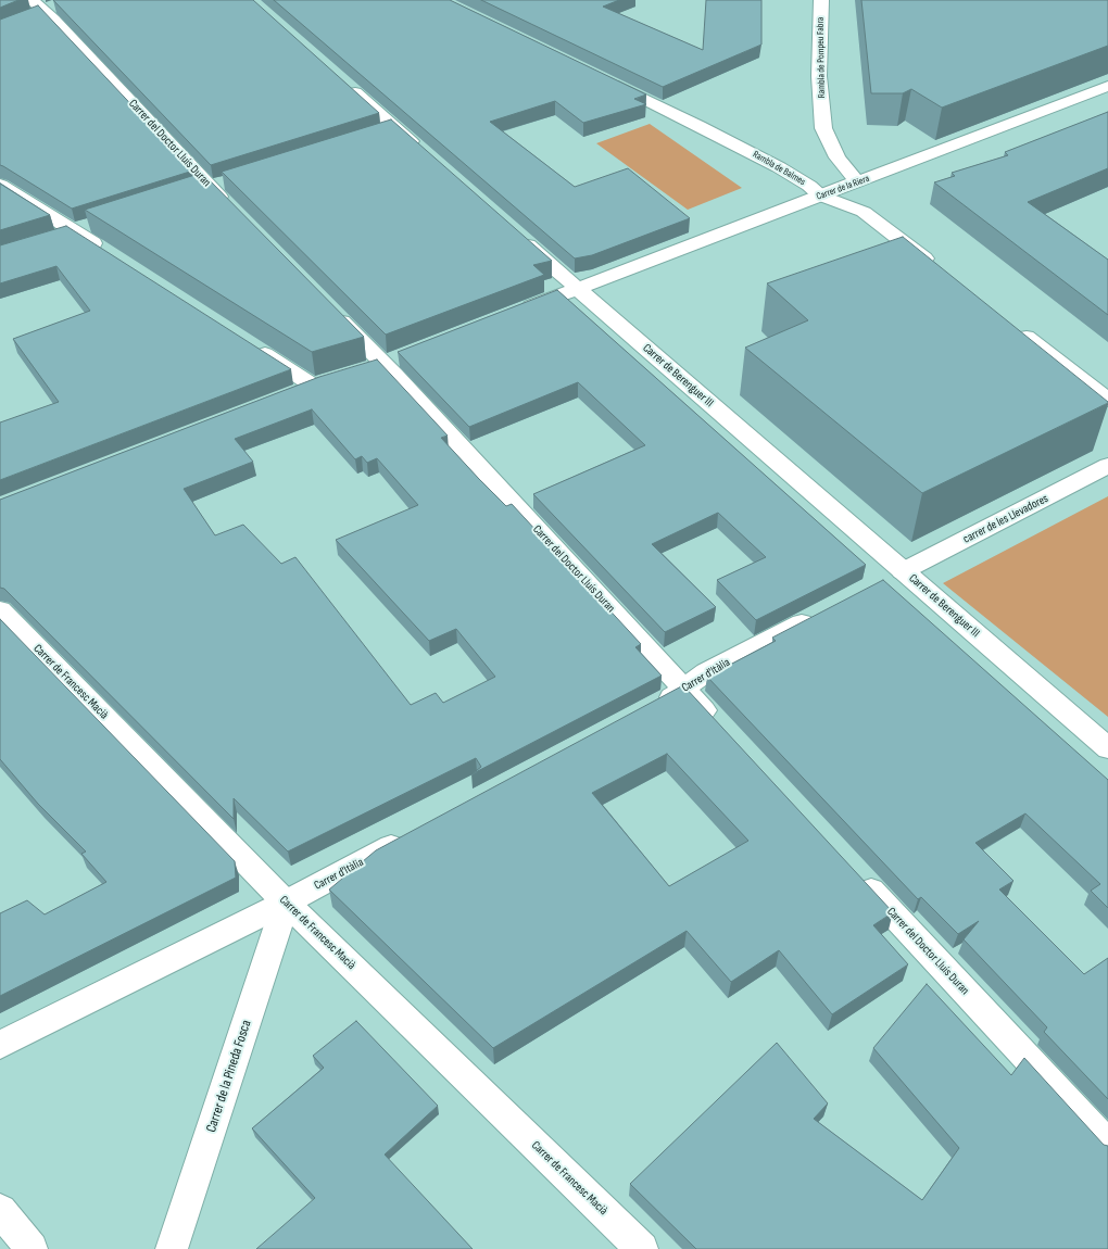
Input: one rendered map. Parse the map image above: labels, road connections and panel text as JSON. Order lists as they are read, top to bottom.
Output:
{
  "streets": {
    "street": [
      "Rambla de Pompeu Fabra",
      "Carrer del Doctor Lluís Duran",
      "Rambla de Balmes",
      "Carrer de la Riera",
      "Carrer de Berenguer III",
      "carrer de les Llevadores",
      "Carrer d'Itàlia",
      "Carrer de Francesc Macià",
      "Carrer de la Pineda Fosca"
    ]
  },
  "crossings": [
    ["Rambla de Pompeu Fabra", "Carrer de la Riera"],
    ["Carrer del Doctor Lluís Duran", "Carrer d'Itàlia"],
    ["Rambla de Balmes", "Carrer de la Riera"],
    ["Carrer de la Riera", "Carrer de Berenguer III"],
    ["Carrer de Berenguer III", "carrer de les Llevadores"],
    ["Carrer d'Itàlia", "Carrer de Francesc Macià"],
    ["Carrer d'Itàlia", "Carrer de la Pineda Fosca"],
    ["Carrer de Francesc Macià", "Carrer de la Pineda Fosca"]
  ]
}
